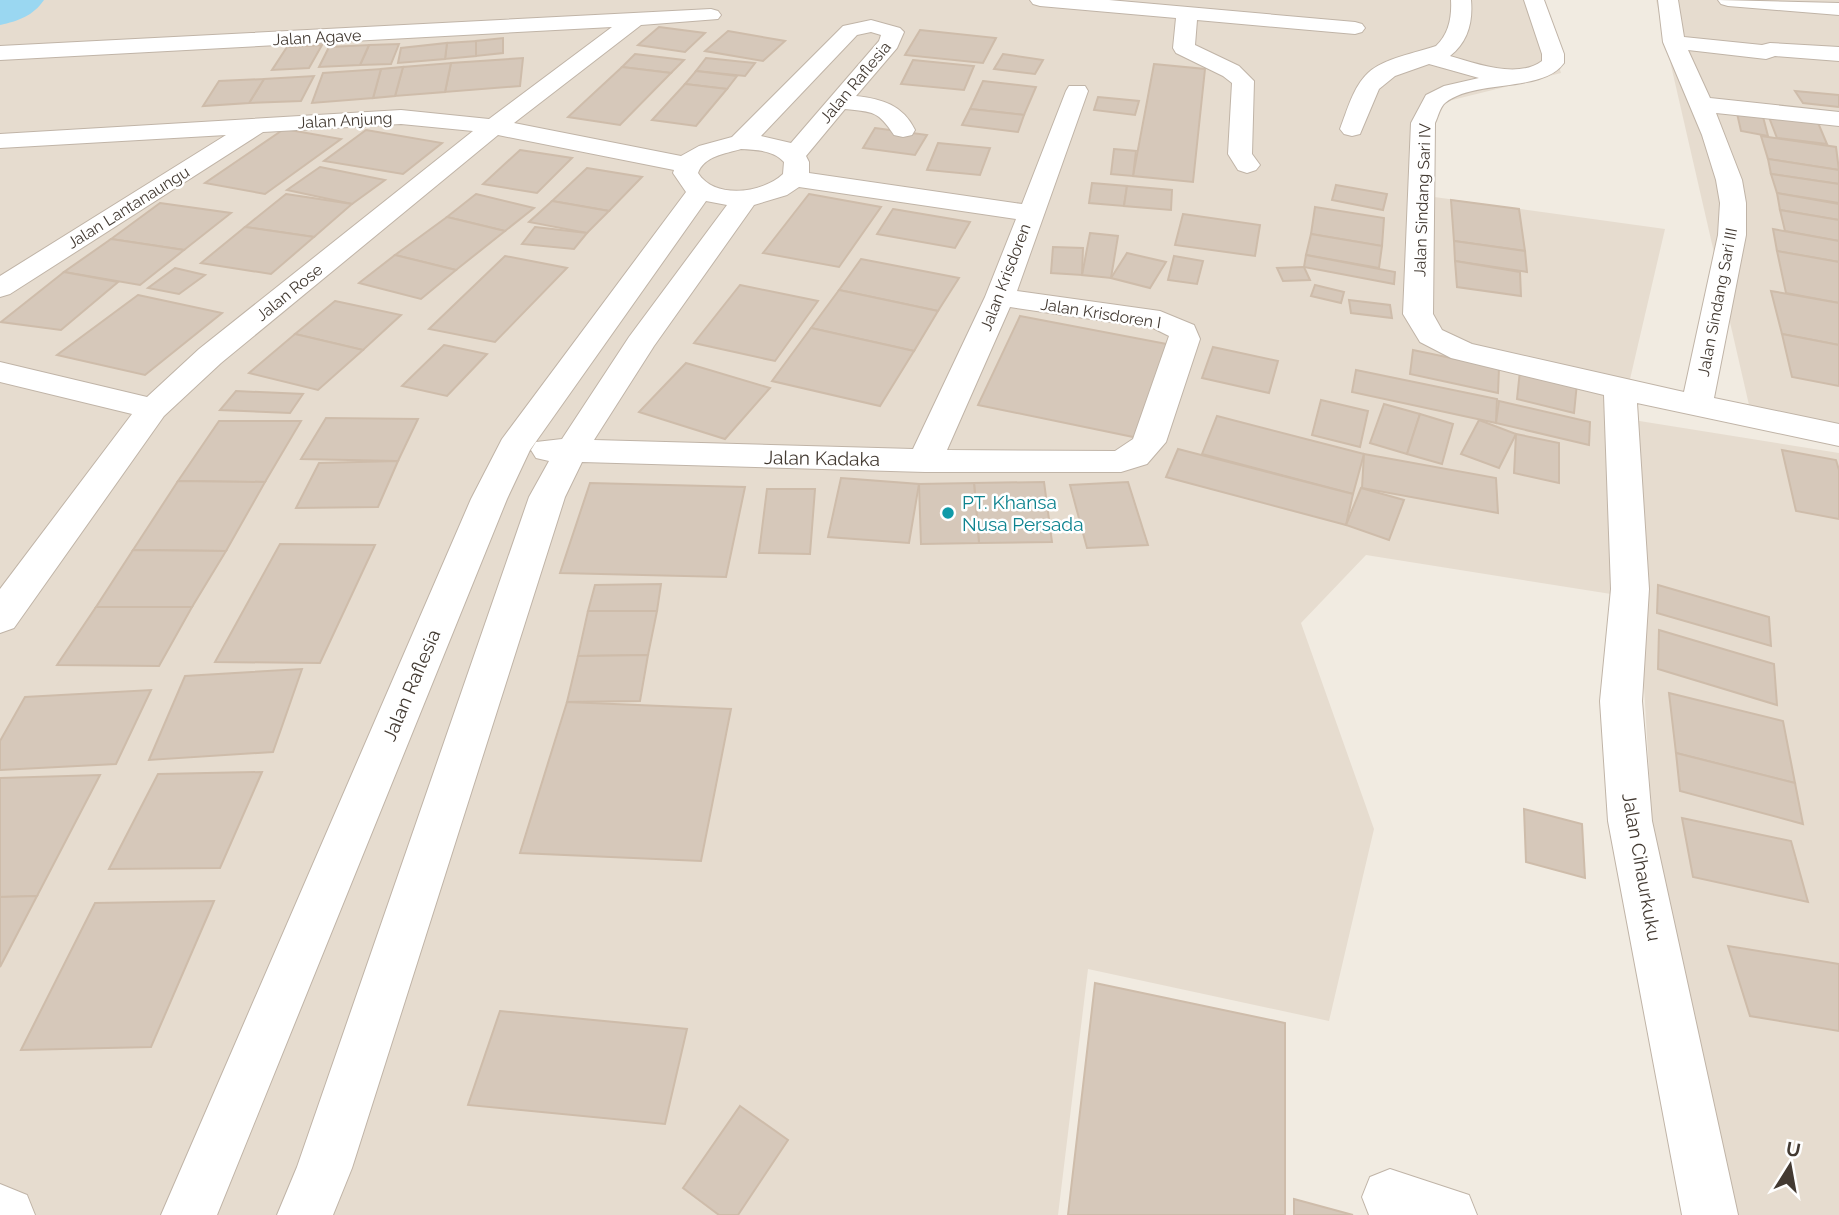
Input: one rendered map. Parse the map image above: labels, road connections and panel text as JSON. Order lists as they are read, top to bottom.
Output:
{
  "streets": {
    "street": [
      "Jalan Agave",
      "Jalan Raflesia",
      "Jalan Anjung",
      "Jalan Sindang Sari IV",
      "Jalan Lantanaungu",
      "Jalan Krisdoren",
      "Jalan Rose",
      "Jalan Sindang Sari III",
      "Jalan Krisdoren I",
      "Jalan Kadaka",
      "Jalan Cihaurkuku"
    ]
  },
  "crossings": [
    ["Jalan Agave", "Jalan Rose"],
    ["Jalan Raflesia", "Jalan Anjung"],
    ["Jalan Raflesia", "Jalan Kadaka"],
    ["Jalan Anjung", "Jalan Lantanaungu"],
    ["Jalan Anjung", "Jalan Rose"],
    ["Jalan Sindang Sari IV", "Jalan Cihaurkuku"],
    ["Jalan Krisdoren", "Jalan Krisdoren I"],
    ["Jalan Krisdoren", "Jalan Kadaka"],
    ["Jalan Krisdoren I", "Jalan Kadaka"]
  ],
  "places": ["PT. Khansa Nusa Persada"],
  "north": "top"
}
